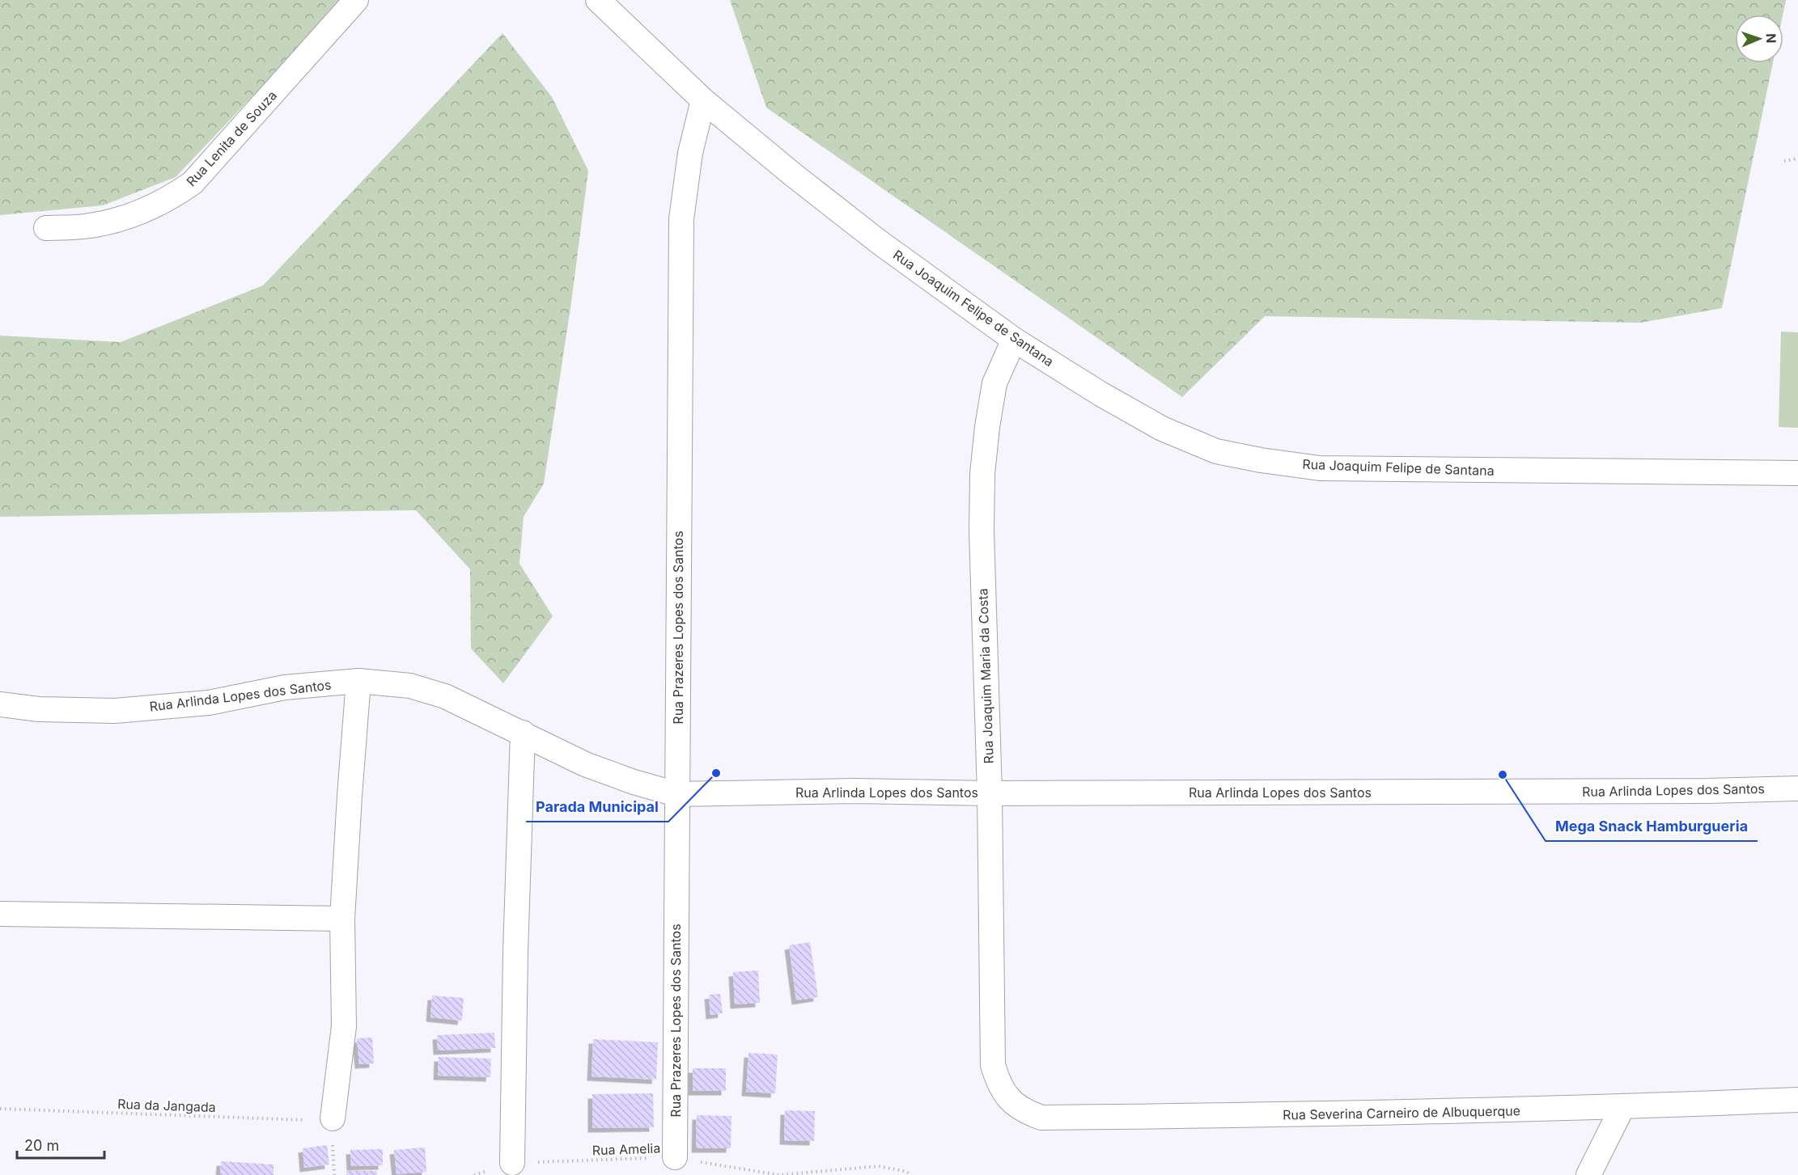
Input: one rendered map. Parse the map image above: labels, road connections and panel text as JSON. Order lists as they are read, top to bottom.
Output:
{
  "streets": {
    "street": [
      "Rua Lenita de Souza",
      "Rua Joaquim Felipe de Santana",
      "Rua Prazeres Lopes dos Santos",
      "Rua Joaquim Maria da Costa",
      "Rua Arlinda Lopes dos Santos",
      "Rua Severina Carneiro de Albuquerque"
    ],
    "path": ["Rua da Jangada", "Rua Amelia"]
  },
  "crossings": [
    ["Rua Joaquim Felipe de Santana", "Rua Prazeres Lopes dos Santos"],
    ["Rua Joaquim Felipe de Santana", "Rua Joaquim Maria da Costa"],
    ["Rua Prazeres Lopes dos Santos", "Rua Arlinda Lopes dos Santos"],
    ["Rua Prazeres Lopes dos Santos", "Rua Amelia"],
    ["Rua Joaquim Maria da Costa", "Rua Arlinda Lopes dos Santos"],
    ["Rua Joaquim Maria da Costa", "Rua Severina Carneiro de Albuquerque"]
  ],
  "places": ["Parada Municipal", "Mega Snack Hamburgueria"],
  "scale_bar": "20 m",
  "north": "right"
}
